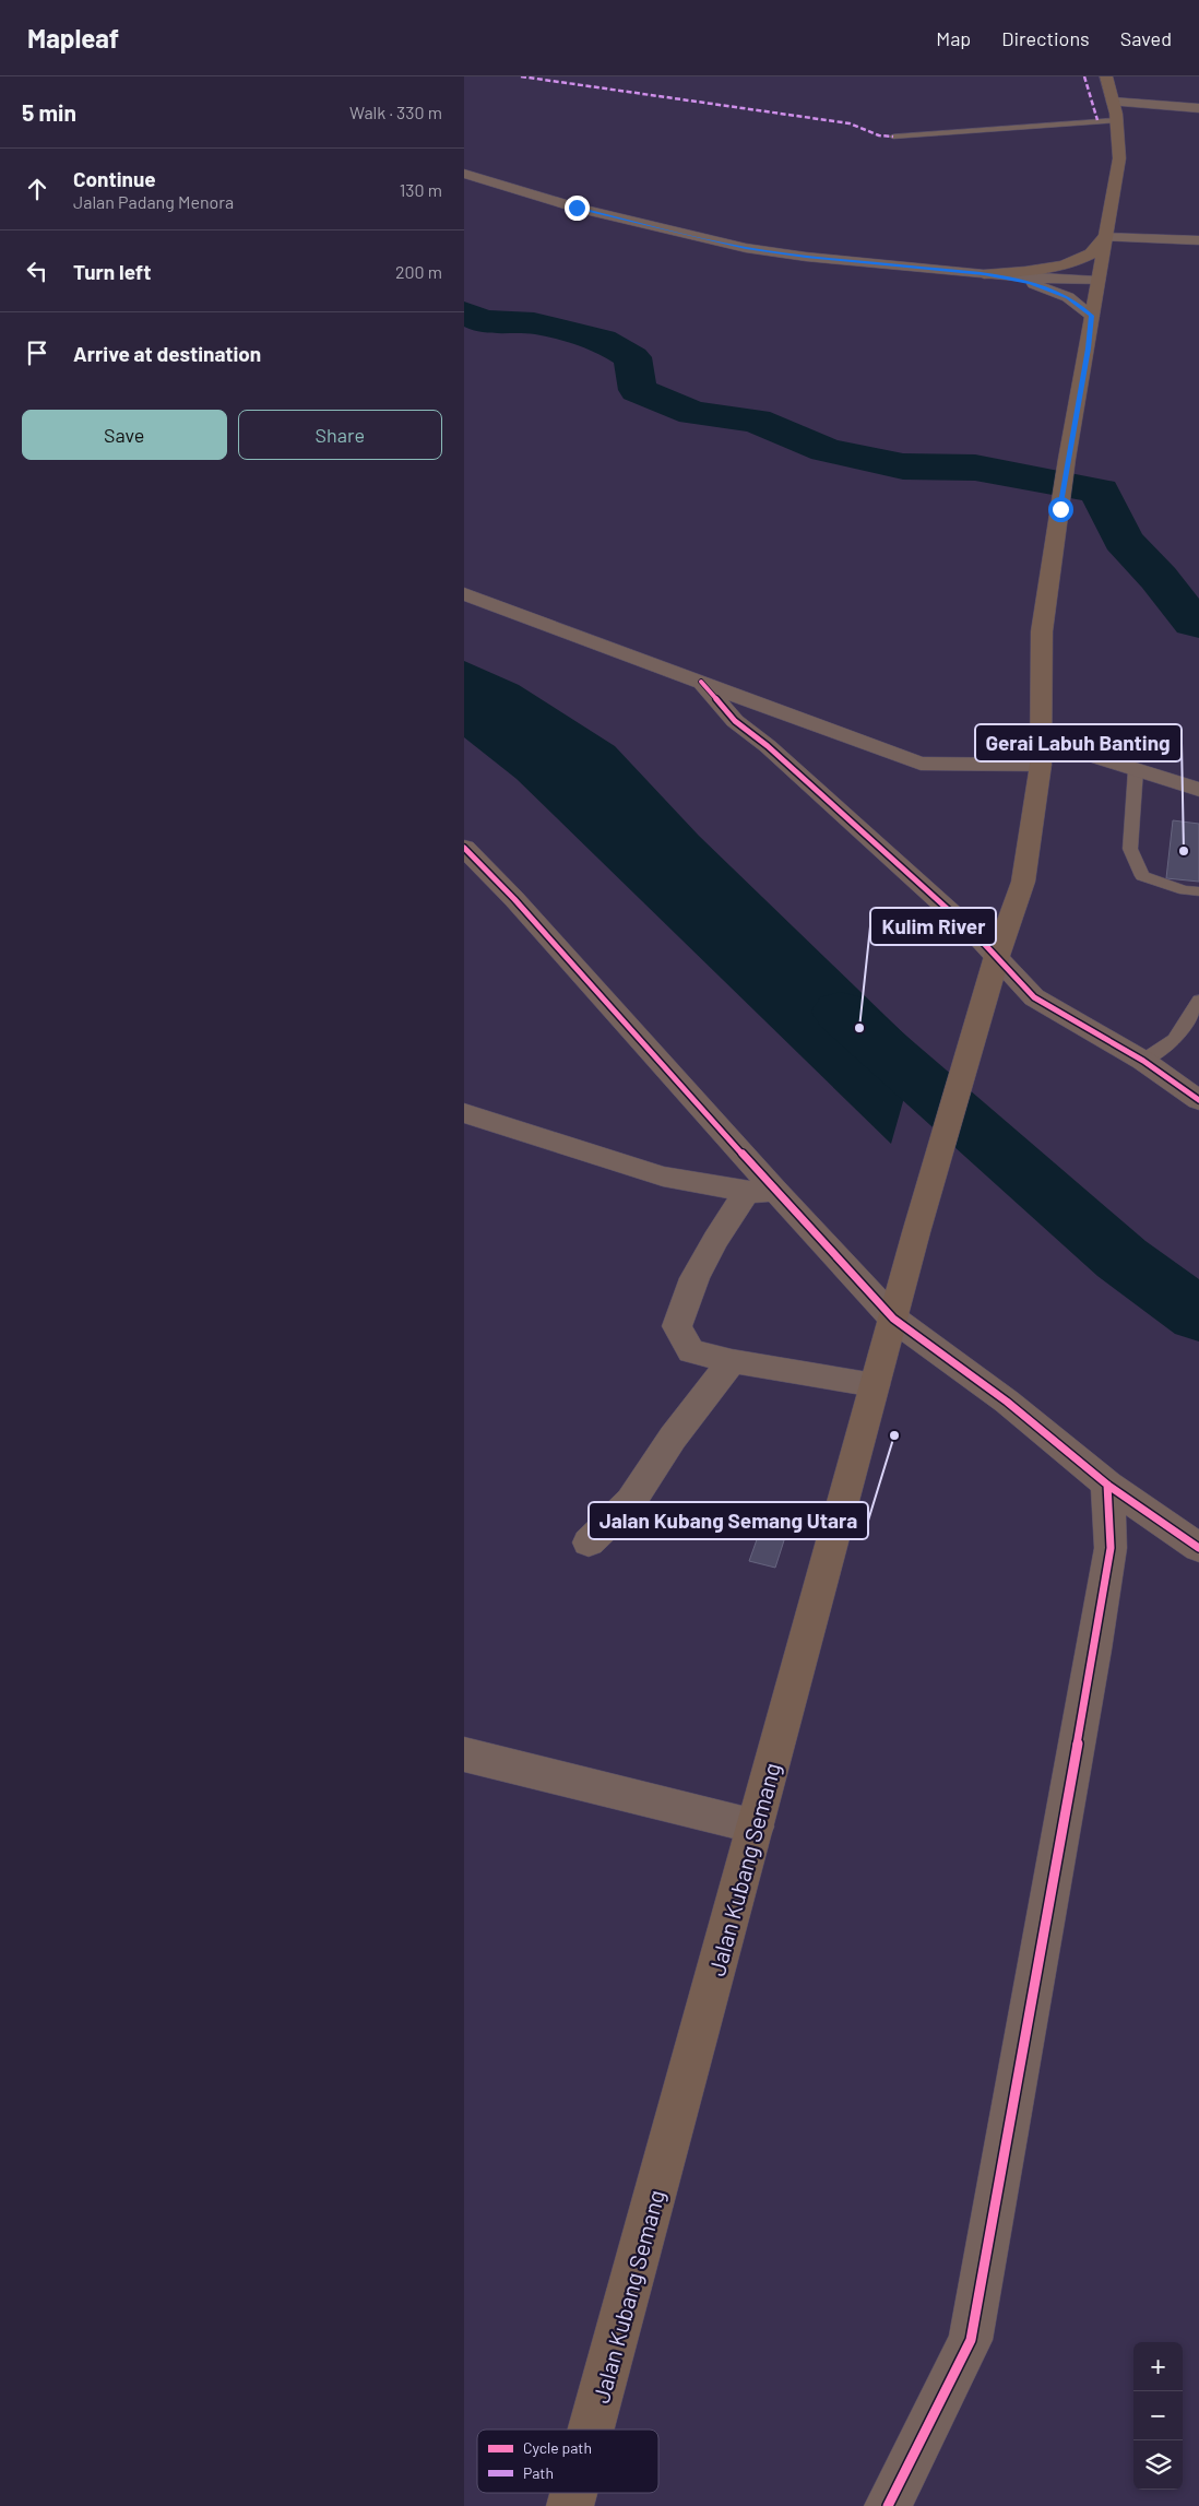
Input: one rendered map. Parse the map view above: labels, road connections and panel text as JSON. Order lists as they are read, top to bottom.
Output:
{
  "streets": {
    "main road": ["Jalan Kubang Semang"]
  },
  "places": ["Gerai Labuh Banting", "Kulim River", "Jalan Kubang Semang Utara"],
  "legend": ["Cycle path", "Path"],
  "page": {
    "header": "Mapleaf",
    "nav": ["Map", "Directions", "Saved"],
    "heading": ["5 min", "Walk · 330 m"],
    "list": [
      ["Continue", "Jalan Padang Menora", "130 m"],
      ["Turn left", "200 m"],
      "Arrive at destination"
    ],
    "buttons": ["Save", "Share"],
    "map_buttons": ["+", "−"]
  }
}
